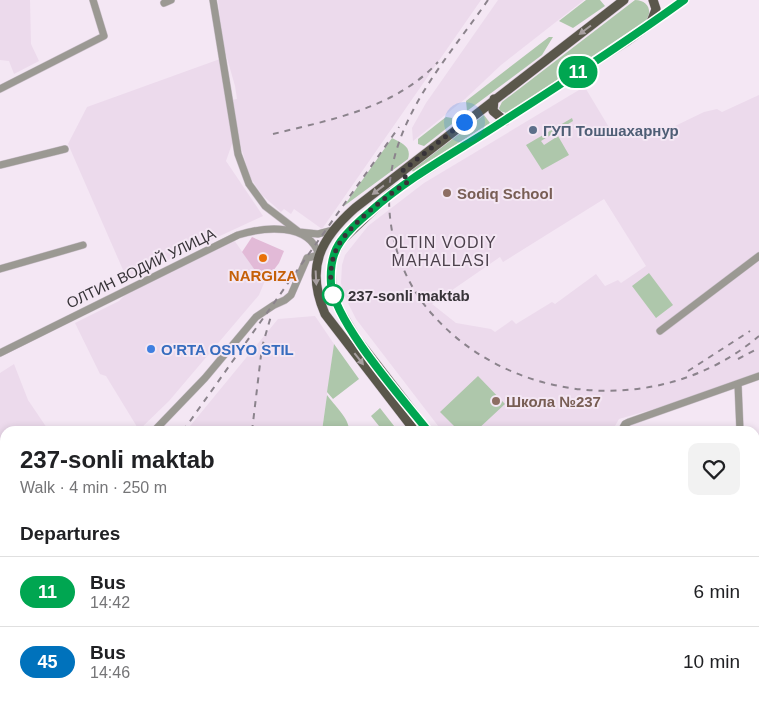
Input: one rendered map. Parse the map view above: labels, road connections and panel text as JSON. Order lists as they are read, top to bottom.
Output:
{
  "streets": {
    "street": ["ОЛТИН ВОДИЙ УЛИЦА"]
  },
  "districts": ["OLTIN VODIY MAHALLASI"],
  "places": [
    "ГУП Тошшахарнур",
    "Sodiq School",
    "NARGIZA",
    "237-sonli maktab",
    "O'RTA OSIYO STIL",
    "Школа №237"
  ],
  "lines": ["bus line 11"],
  "page": {
    "on_map": "11",
    "heading": [
      ["237-sonli maktab", "Walk · 4 min · 250 m"],
      "Departures"
    ],
    "list": [
      {
        "mark": "11",
        "name": "Bus",
        "note": "14:42",
        "value": "6 min"
      },
      {
        "mark": "45",
        "name": "Bus",
        "note": "14:46",
        "value": "10 min"
      }
    ]
  }
}
